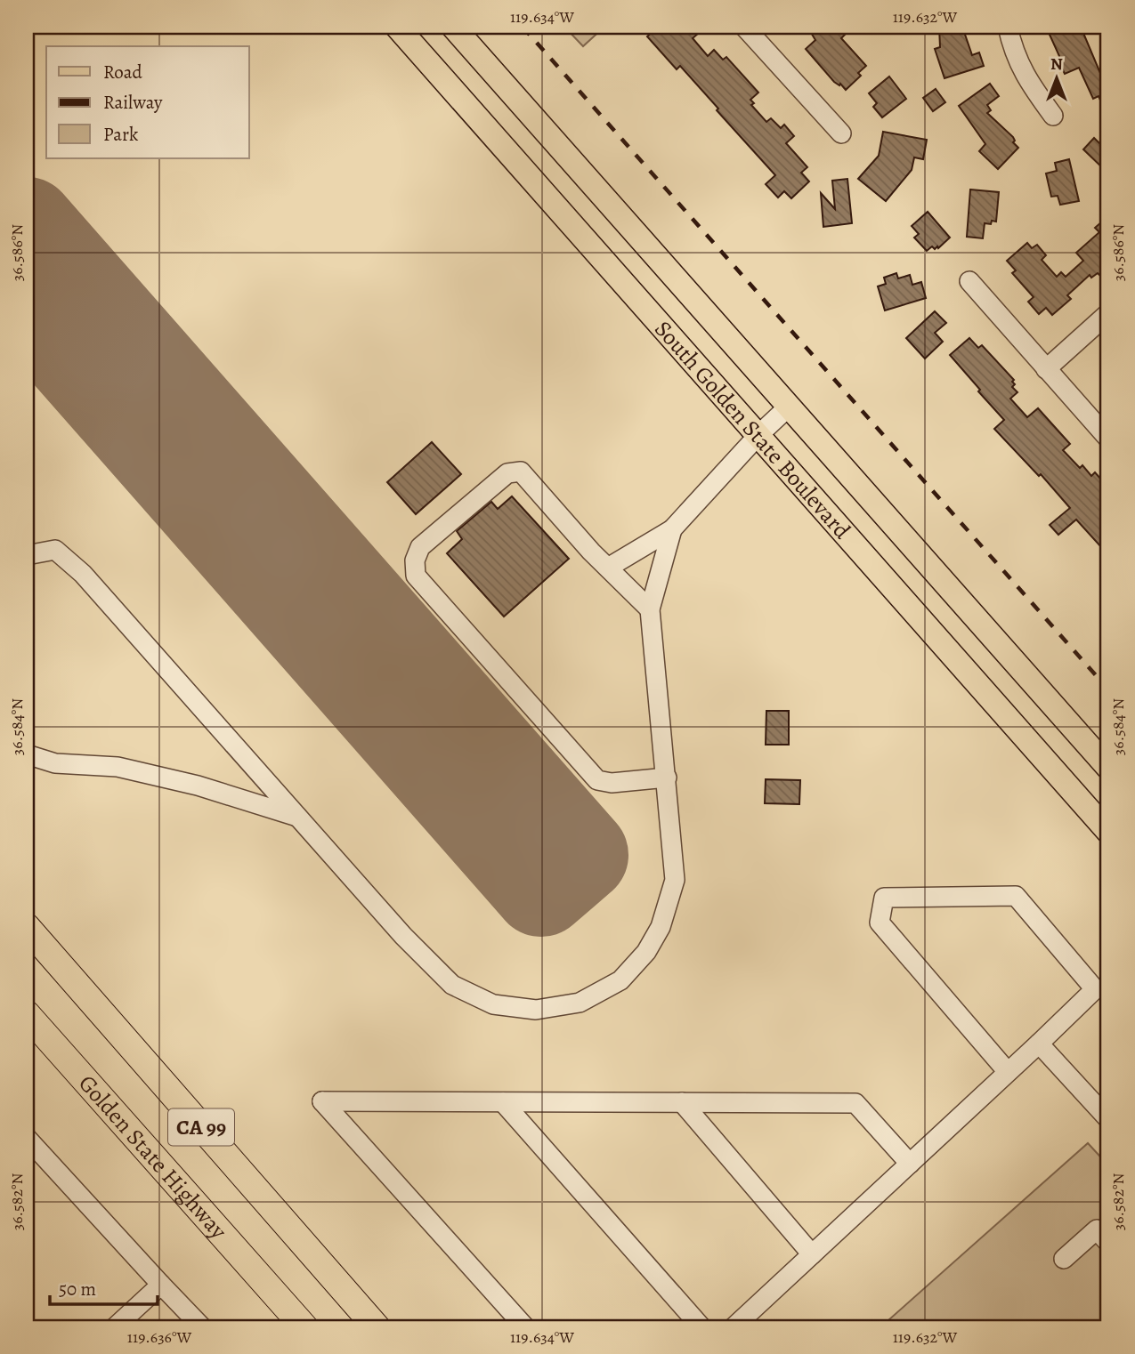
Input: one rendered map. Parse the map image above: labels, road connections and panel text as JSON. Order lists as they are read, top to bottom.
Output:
{
  "streets": {
    "highway": ["CA 99", "Golden State Highway"],
    "main road": ["South Golden State Boulevard"]
  },
  "legend": ["Road", "Railway", "Park"],
  "scale_bar": "50 m",
  "north": "top",
  "coordinates": [
    "119.634°W",
    "119.632°W",
    "36.586°N",
    "36.584°N",
    "36.582°N",
    "119.636°W"
  ]
}
